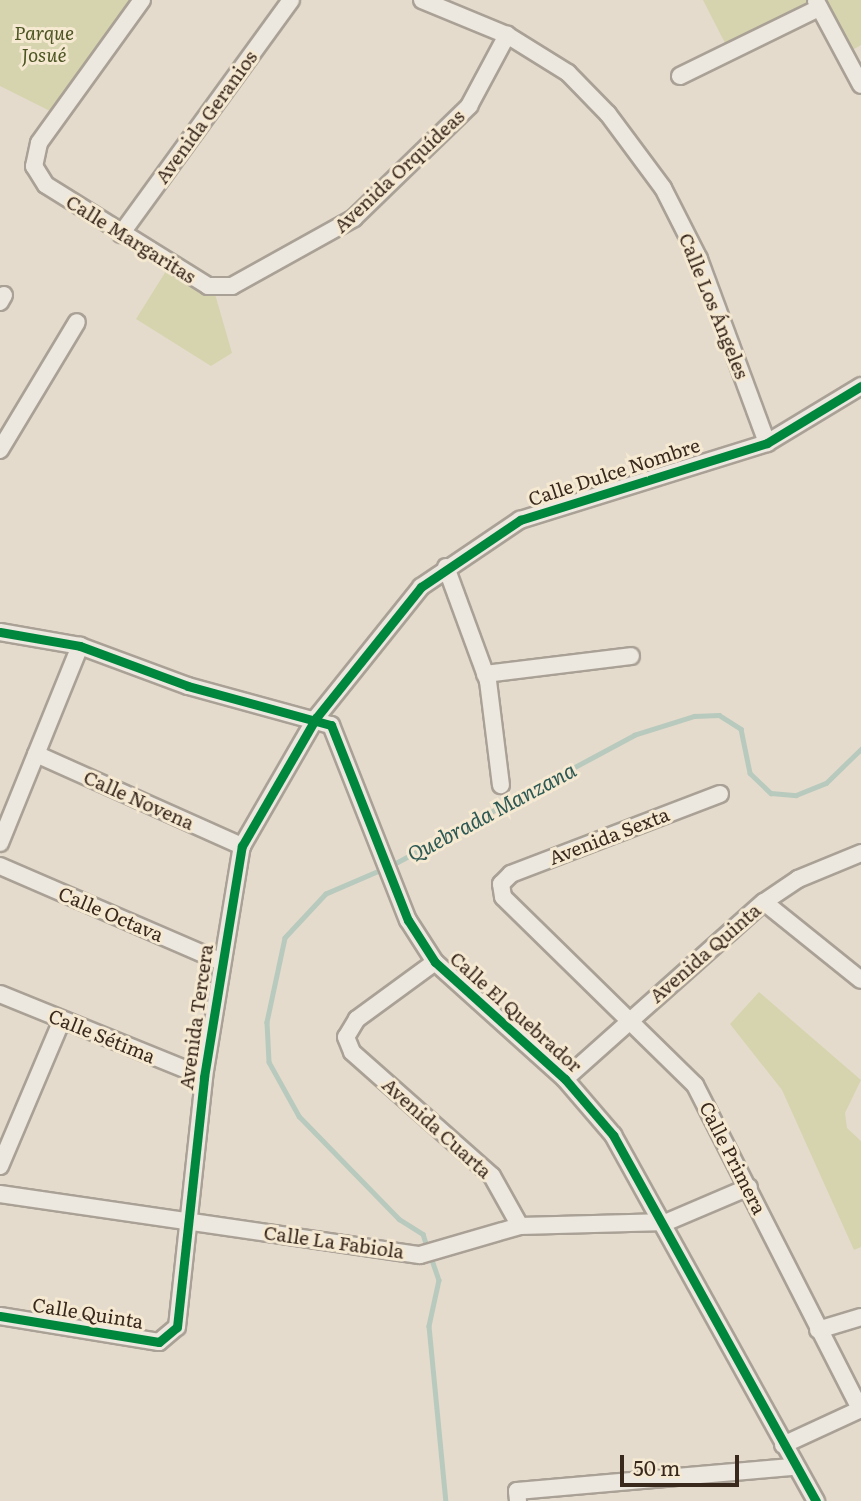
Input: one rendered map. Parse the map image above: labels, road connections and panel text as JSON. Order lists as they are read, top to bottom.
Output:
{
  "streets": {
    "street": [
      "Avenida Geranios",
      "Avenida Orquídeas",
      "Calle Margaritas",
      "Calle Los Ángeles",
      "Calle Dulce Nombre",
      "Calle Novena",
      "Avenida Sexta",
      "Calle Octava",
      "Avenida Quinta",
      "Calle El Quebrador",
      "Avenida Tercera",
      "Calle Sétima",
      "Avenida Cuarta",
      "Calle Primera",
      "Calle La Fabiola",
      "Calle Quinta"
    ]
  },
  "crossings": [
    ["Avenida Geranios", "Calle Margaritas"],
    ["Avenida Orquídeas", "Calle Margaritas"],
    ["Avenida Orquídeas", "Calle Los Ángeles"],
    ["Calle Los Ángeles", "Calle Dulce Nombre"],
    ["Calle Dulce Nombre", "Calle El Quebrador"],
    ["Calle Dulce Nombre", "Avenida Tercera"],
    ["Calle Novena", "Avenida Tercera"],
    ["Avenida Sexta", "Calle Primera"],
    ["Calle Octava", "Avenida Tercera"],
    ["Avenida Quinta", "Calle El Quebrador"],
    ["Avenida Quinta", "Calle Primera"],
    ["Calle El Quebrador", "Avenida Tercera"],
    ["Calle El Quebrador", "Avenida Cuarta"],
    ["Calle El Quebrador", "Calle La Fabiola"],
    ["Avenida Tercera", "Calle Sétima"],
    ["Avenida Tercera", "Calle La Fabiola"],
    ["Avenida Tercera", "Calle Quinta"],
    ["Avenida Cuarta", "Calle La Fabiola"]
  ],
  "water": ["Quebrada Manzana"],
  "parks": ["Parque Josué"],
  "scale_bar": "50 m"
}
